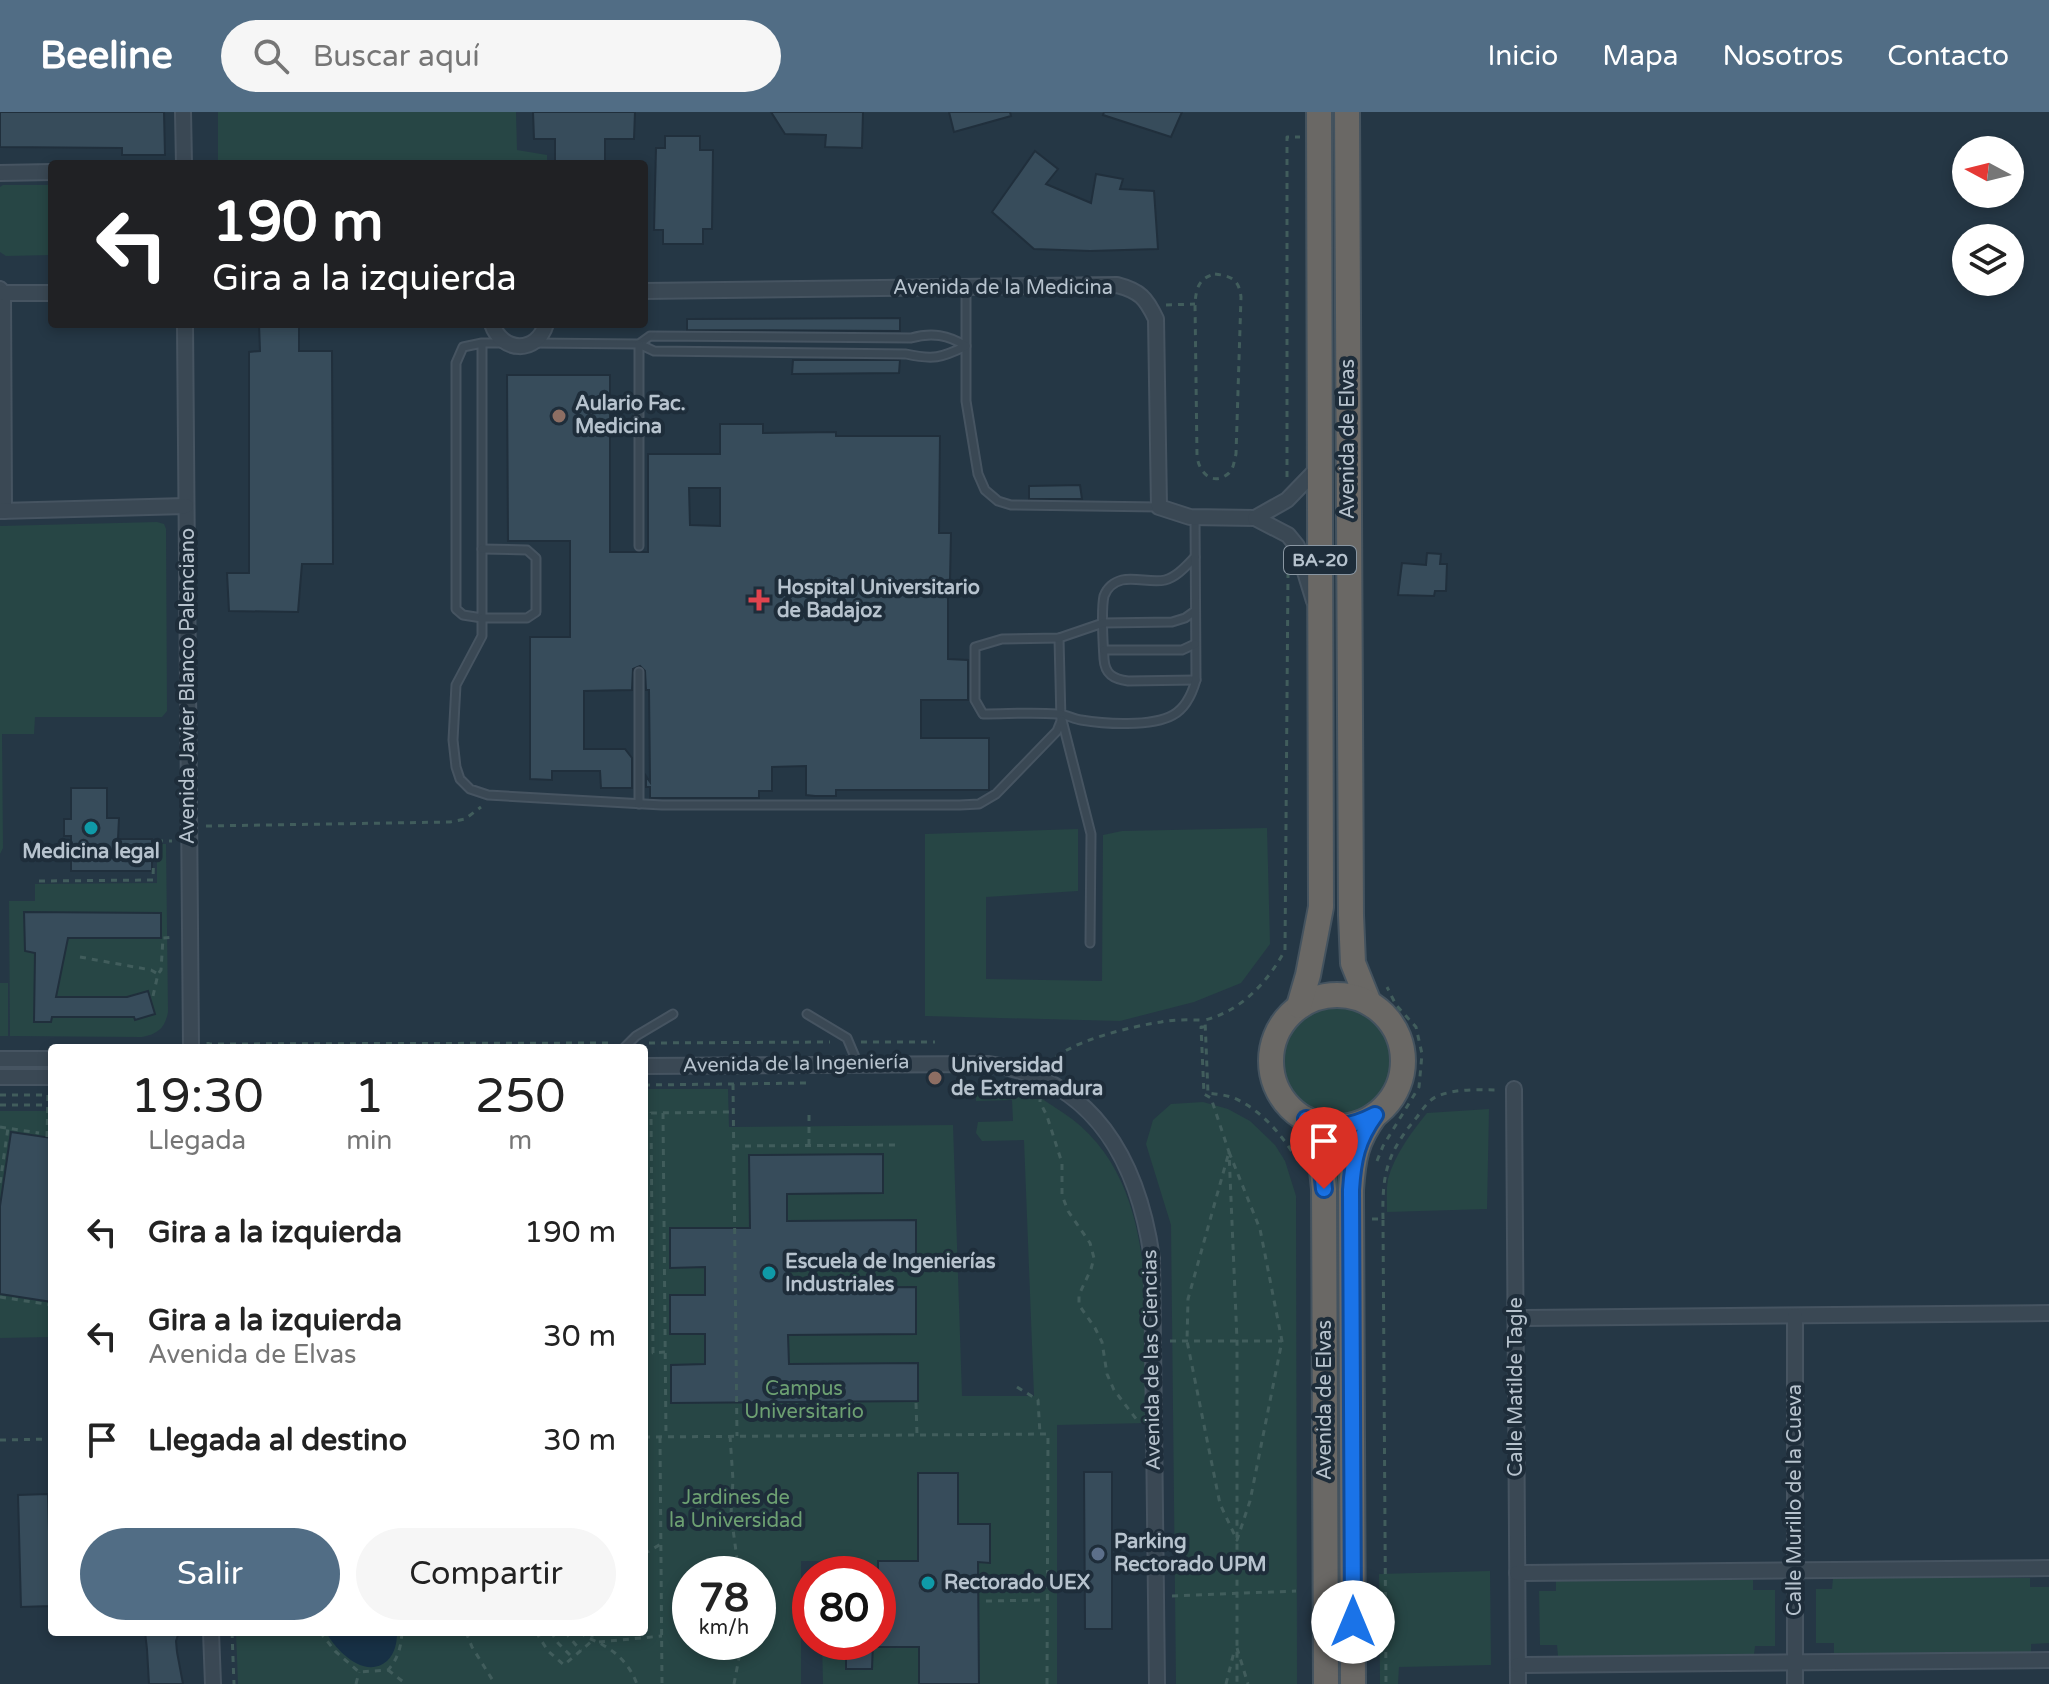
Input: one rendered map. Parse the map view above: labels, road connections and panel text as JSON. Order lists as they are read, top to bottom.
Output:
{
  "streets": {
    "highway": ["Avenida de Elvas", "BA-20"],
    "street": [
      "Avenida de la Medicina",
      "Avenida Javier Blanco Palenciano",
      "Avenida de la Ingeniería",
      "Avenida de las Ciencias",
      "Calle Matilde Tagle",
      "Calle Murillo de la Cueva"
    ]
  },
  "crossings": [
    ["Avenida de Elvas", "BA-20"],
    ["Avenida de la Ingeniería", "Avenida de las Ciencias"]
  ],
  "parks": ["Campus Universitario", "Jardines de la Universidad"],
  "places": {
    "other": [
      "Aulario Fac. Medicina",
      "Medicina legal",
      "Universidad de Extremadura",
      "Escuela de Ingenierías Industriales",
      "Parking Rectorado UPM",
      "Rectorado UEX"
    ],
    "health": ["Hospital Universitario de Badajoz"]
  },
  "north": "left",
  "page": {
    "header": "Beeline",
    "search": "Buscar aquí",
    "nav": [
      "Inicio",
      "Mapa",
      "Nosotros",
      "Contacto"
    ],
    "turn": ["190 m", "Gira a la izquierda"],
    "eta": [
      "19:30",
      "Llegada",
      "1",
      "min",
      "250",
      "m"
    ],
    "list": [
      {
        "name": "Gira a la izquierda",
        "value": "190 m"
      },
      {
        "name": "Gira a la izquierda",
        "note": "Avenida de Elvas",
        "value": "30 m"
      },
      {
        "name": "Llegada al destino",
        "value": "30 m"
      }
    ],
    "buttons": ["Salir", "Compartir"],
    "speed": "78 km/h",
    "limit": "80"
  }
}
